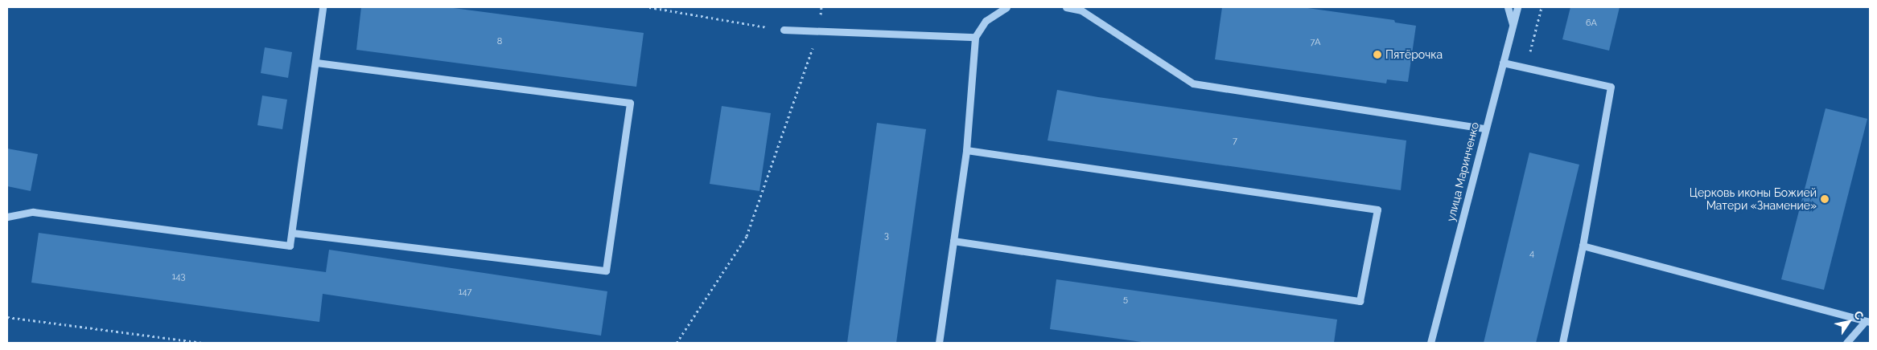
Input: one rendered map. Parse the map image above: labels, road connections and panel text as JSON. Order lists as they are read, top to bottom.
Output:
{
  "streets": {
    "street": ["улица Маринченко"]
  },
  "places": ["Пятёрочка", "Церковь иконы Божией Матери «Знамение»"],
  "house_numbers": [
    "6А",
    "8",
    "7А",
    "7",
    "3",
    "4",
    "143",
    "147",
    "5"
  ],
  "north": "top right"
}
